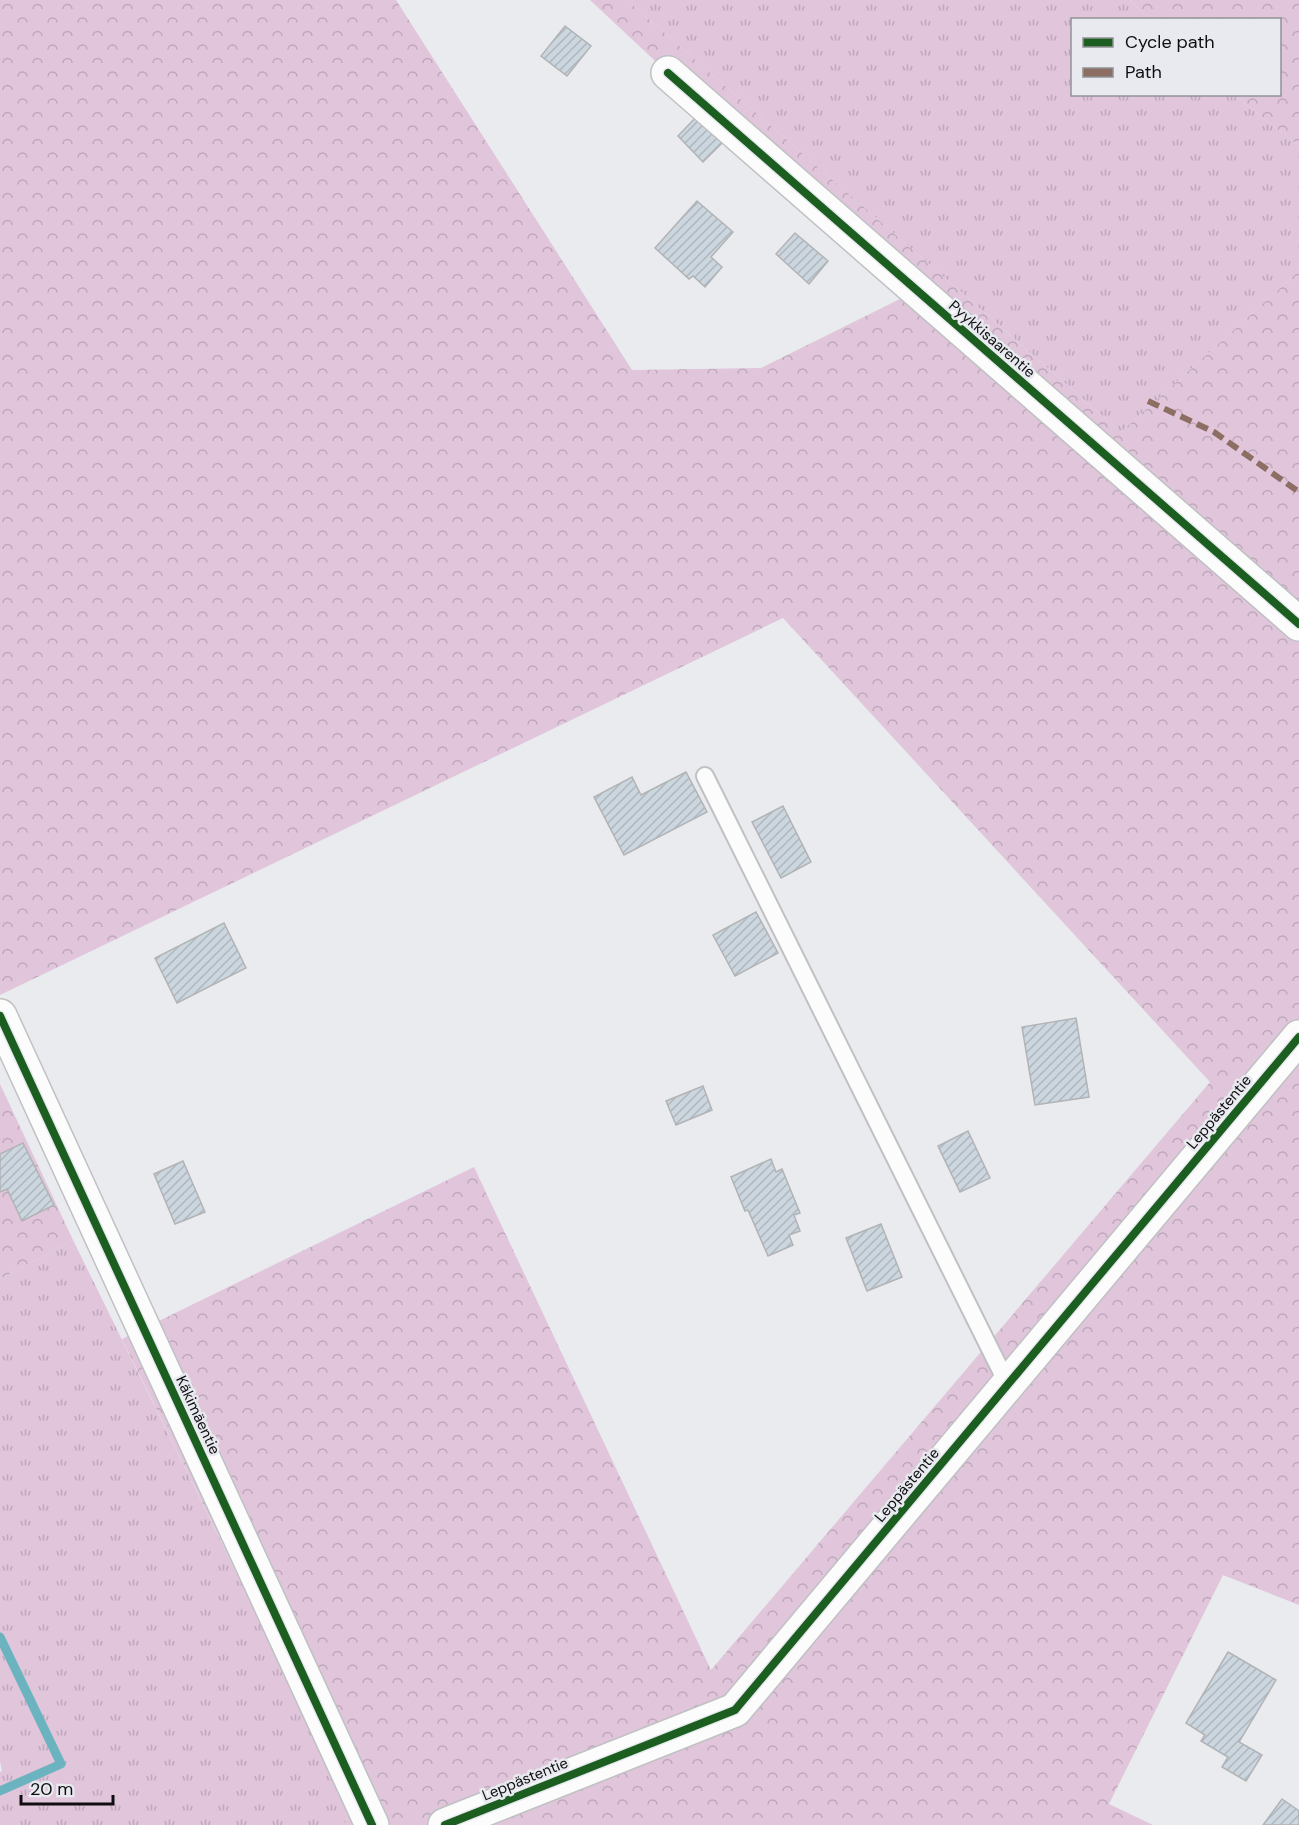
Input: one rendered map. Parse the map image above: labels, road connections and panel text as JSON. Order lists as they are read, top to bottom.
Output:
{
  "streets": {
    "street": ["Pyykkisaarentie", "Leppästentie", "Käkimäentie"]
  },
  "legend": ["Cycle path", "Path"],
  "scale_bar": "20 m"
}
